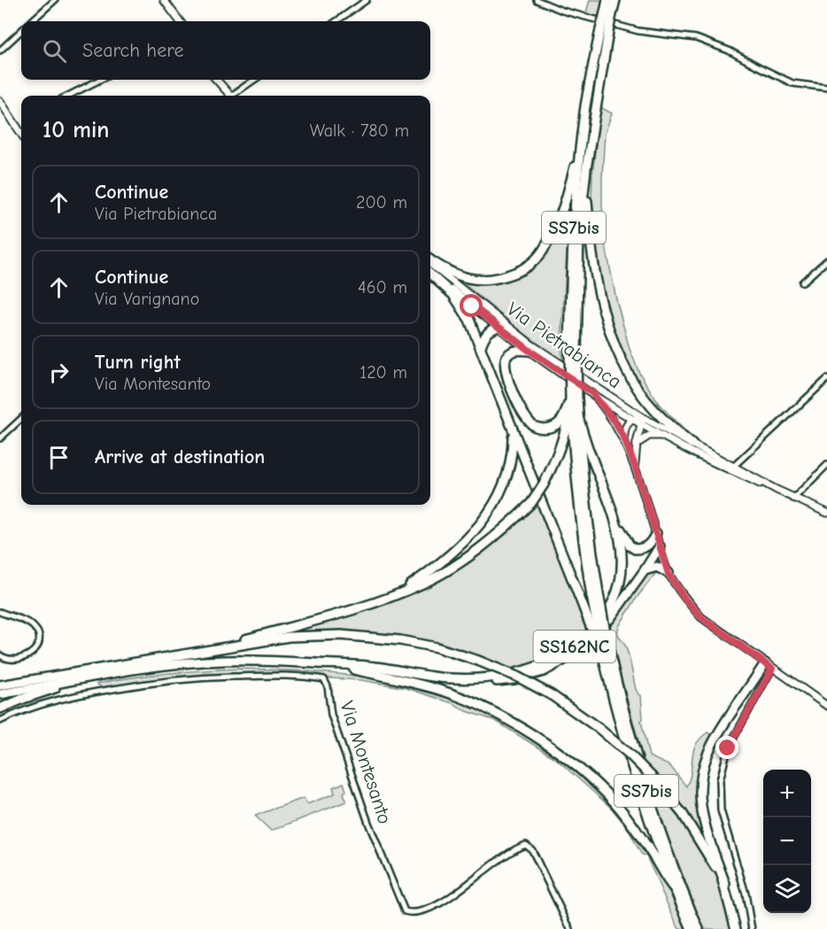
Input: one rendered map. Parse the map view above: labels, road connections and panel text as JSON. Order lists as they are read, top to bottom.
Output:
{
  "streets": {
    "highway": ["SS7bis", "SS162NC"],
    "main road": ["Via Pietrabianca"],
    "street": ["Via Montesanto"]
  },
  "crossings": [
    ["SS7bis", "SS162NC"]
  ],
  "page": {
    "search": "Search here",
    "heading": ["10 min", "Walk · 780 m"],
    "list": [
      ["Continue", "Via Pietrabianca", "200 m"],
      ["Continue", "Via Varignano", "460 m"],
      ["Turn right", "Via Montesanto", "120 m"],
      "Arrive at destination"
    ],
    "map_buttons": ["+", "−"]
  }
}
